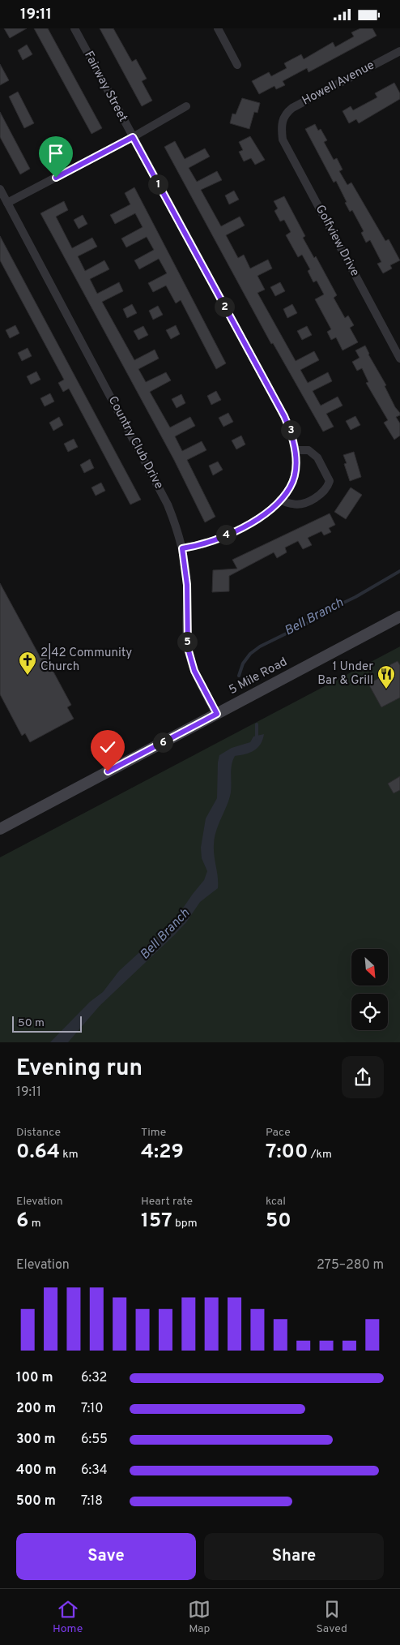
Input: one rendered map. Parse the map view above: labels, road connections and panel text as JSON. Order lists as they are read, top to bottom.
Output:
{
  "streets": {
    "main road": ["5 Mile Road"],
    "street": [
      "Howell Avenue",
      "Fairway Street",
      "Golfview Drive",
      "Country Club Drive"
    ]
  },
  "crossings": [
    ["Howell Avenue", "Golfview Drive"],
    ["Fairway Street", "Country Club Drive"],
    ["Country Club Drive", "5 Mile Road"]
  ],
  "water": ["Bell Branch"],
  "places": {
    "church": ["2|42 Community Church"],
    "restaurant": ["1 Under Bar & Grill"]
  },
  "scale_bar": "50 m",
  "north": "bottom right",
  "page": {
    "status": "19:11",
    "pins": [
      "1",
      "2",
      "3",
      "4",
      "5",
      "6"
    ],
    "scale": "50 m",
    "heading": ["Evening run", "19:11"],
    "stats": [
      ["Distance", "0.64 km"],
      ["Time", "4:29"],
      ["Pace", "7:00 /km"],
      ["Elevation", "6 m"],
      ["Heart rate", "157 bpm"],
      ["kcal", "50"]
    ],
    "chart": ["Elevation", "275–280 m"],
    "list": [
      {
        "name": "100 m",
        "note": "6:32"
      },
      {
        "name": "200 m",
        "note": "7:10"
      },
      {
        "name": "300 m",
        "note": "6:55"
      },
      {
        "name": "400 m",
        "note": "6:34"
      },
      {
        "name": "500 m",
        "note": "7:18"
      }
    ],
    "buttons": ["Save", "Share"],
    "tabs": ["Home", "Map", "Saved"]
  }
}
